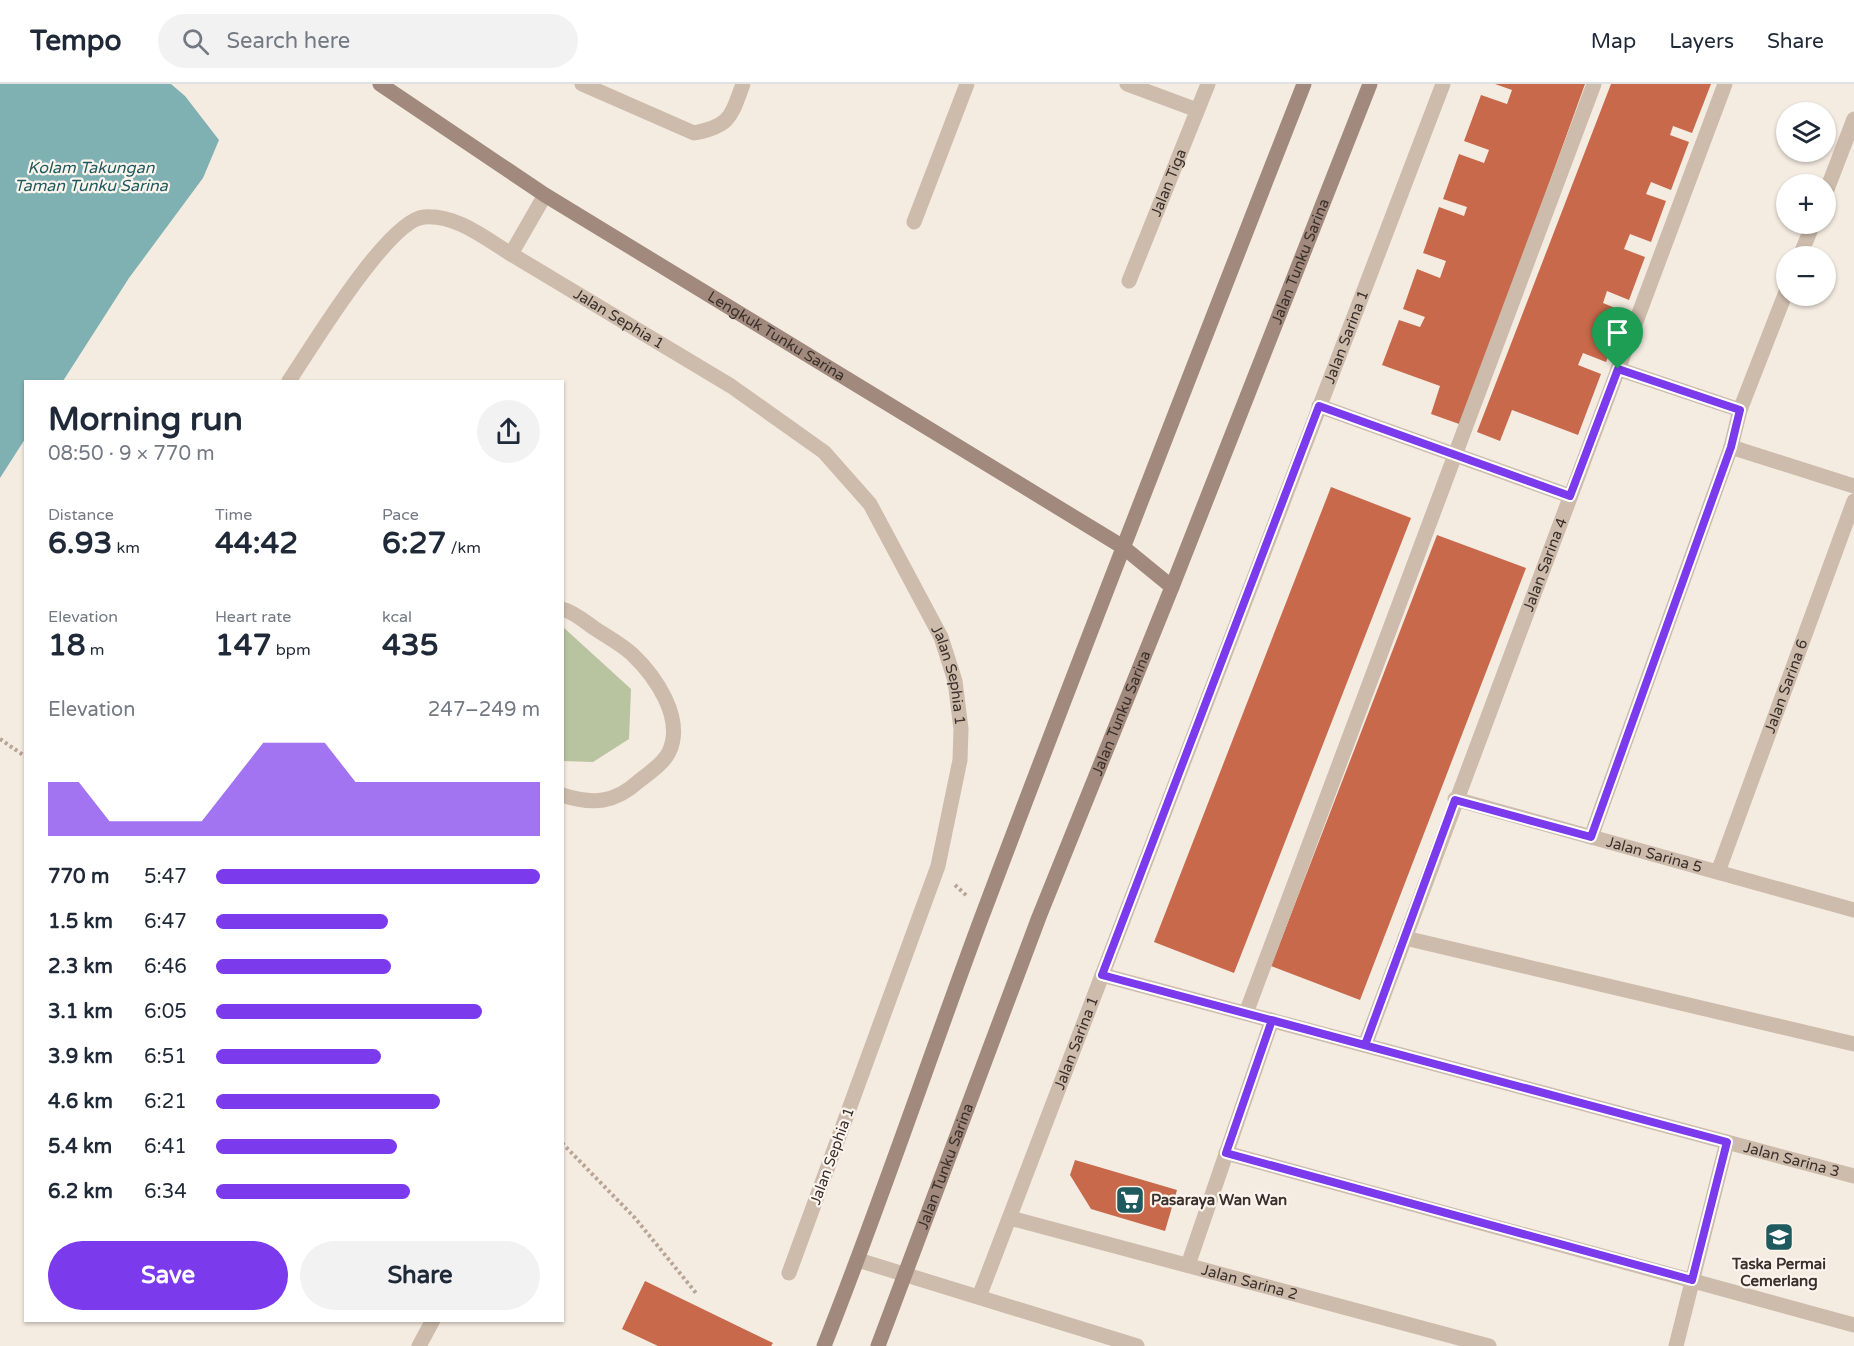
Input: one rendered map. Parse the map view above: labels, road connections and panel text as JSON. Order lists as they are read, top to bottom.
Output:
{
  "streets": {
    "street": [
      "Jalan Tiga",
      "Jalan Tunku Sarina",
      "Jalan Sephia 1",
      "Lengkuk Tunku Sarina",
      "Jalan Sarina 1",
      "Jalan Sarina 4",
      "Jalan Sarina 6",
      "Jalan Sarina 5",
      "Jalan Sarina 3",
      "Jalan Sarina 2"
    ]
  },
  "crossings": [
    ["Jalan Tunku Sarina", "Lengkuk Tunku Sarina"],
    ["Jalan Sarina 1", "Jalan Sarina 3"],
    ["Jalan Sarina 1", "Jalan Sarina 2"],
    ["Jalan Sarina 4", "Jalan Sarina 5"],
    ["Jalan Sarina 4", "Jalan Sarina 3"],
    ["Jalan Sarina 6", "Jalan Sarina 5"]
  ],
  "water": ["Kolam Takungan Taman Tunku Sarina"],
  "places": {
    "supermarket": ["Pasaraya Wan Wan"],
    "school or university": ["Taska Permai Cemerlang"]
  },
  "page": {
    "header": "Tempo",
    "search": "Search here",
    "nav": ["Map", "Layers", "Share"],
    "map_buttons": ["+", "−"],
    "heading": ["Morning run", "08:50 · 9 × 770 m"],
    "stats": [
      ["Distance", "6.93 km"],
      ["Time", "44:42"],
      ["Pace", "6:27 /km"],
      ["Elevation", "18 m"],
      ["Heart rate", "147 bpm"],
      ["kcal", "435"]
    ],
    "chart": ["Elevation", "247–249 m"],
    "list": [
      {
        "name": "770 m",
        "note": "5:47"
      },
      {
        "name": "1.5 km",
        "note": "6:47"
      },
      {
        "name": "2.3 km",
        "note": "6:46"
      },
      {
        "name": "3.1 km",
        "note": "6:05"
      },
      {
        "name": "3.9 km",
        "note": "6:51"
      },
      {
        "name": "4.6 km",
        "note": "6:21"
      },
      {
        "name": "5.4 km",
        "note": "6:41"
      },
      {
        "name": "6.2 km",
        "note": "6:34"
      }
    ],
    "buttons": ["Save", "Share"]
  }
}
